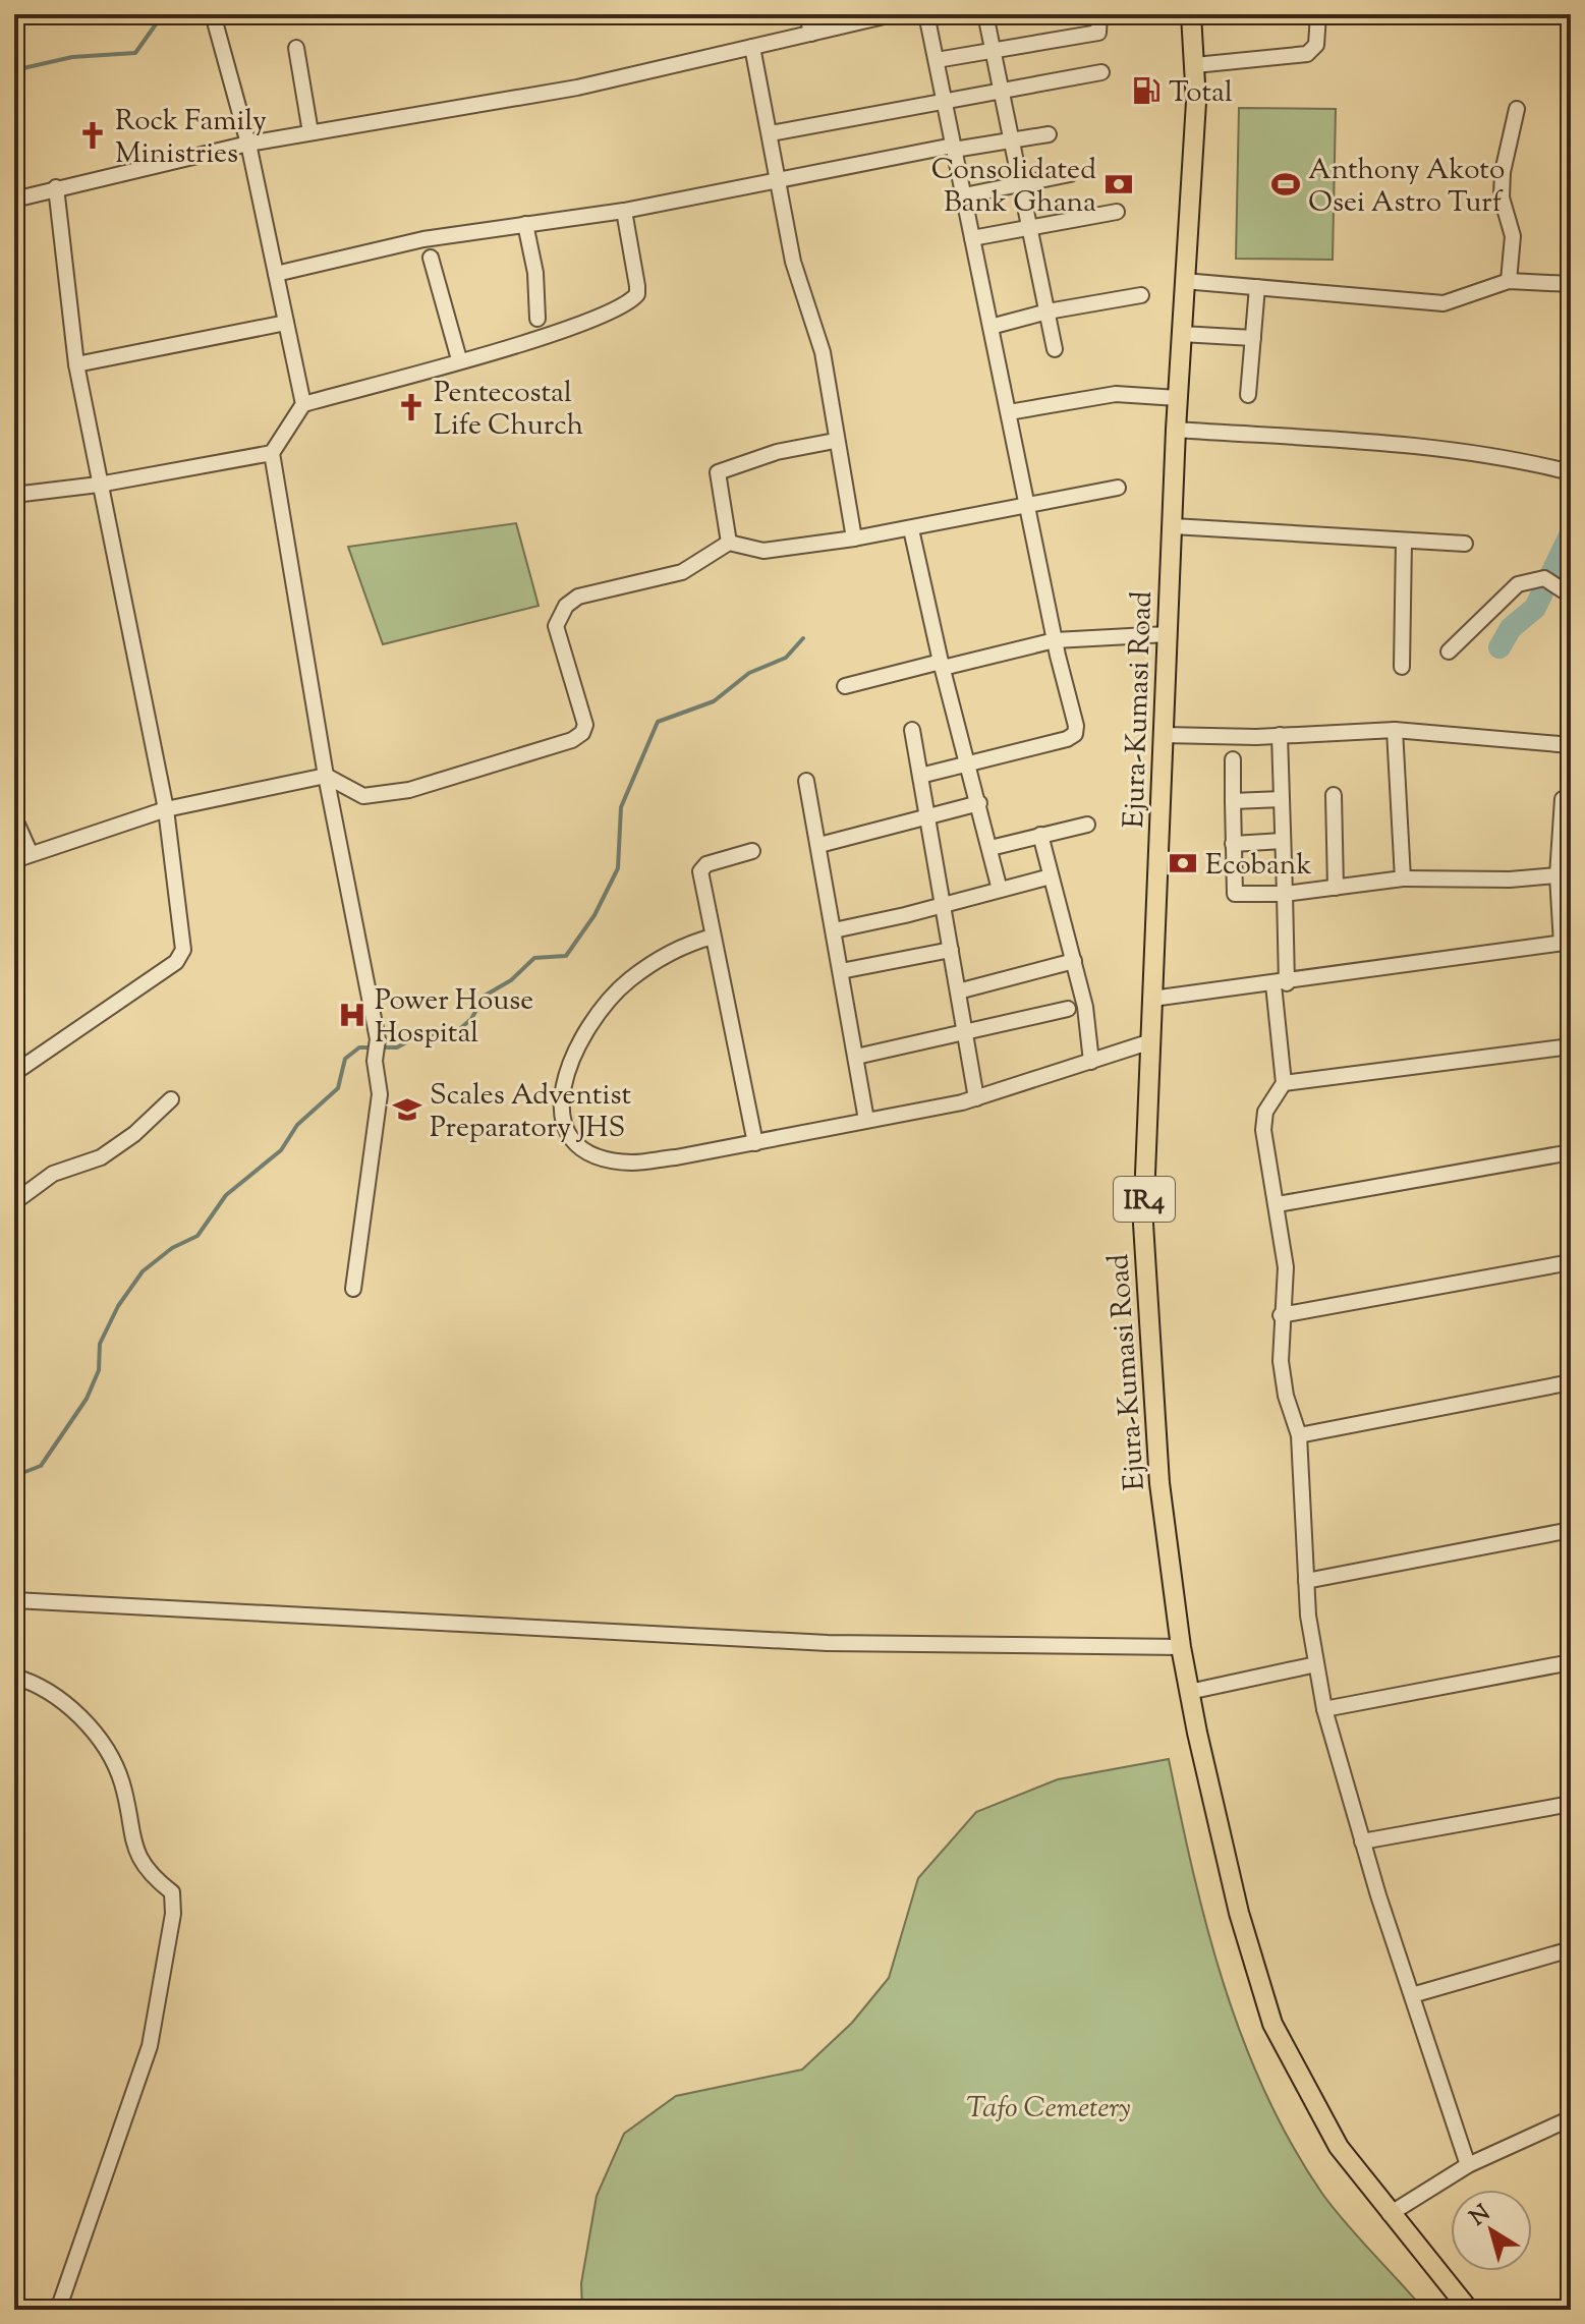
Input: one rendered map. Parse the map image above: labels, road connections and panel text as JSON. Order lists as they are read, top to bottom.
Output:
{
  "streets": {
    "main road": ["Ejura-Kumasi Road", "IR4"]
  },
  "parks": ["Tafo Cemetery"],
  "places": {
    "fuel station": ["Total"],
    "church": ["Rock Family Ministries", "Pentecostal Life Church"],
    "bank": ["Consolidated Bank Ghana", "Ecobank"],
    "sports": ["Anthony Akoto Osei Astro Turf"],
    "hospital": ["Power House Hospital"],
    "school or university": ["Scales Adventist Preparatory JHS"]
  },
  "north": "top left"
}
